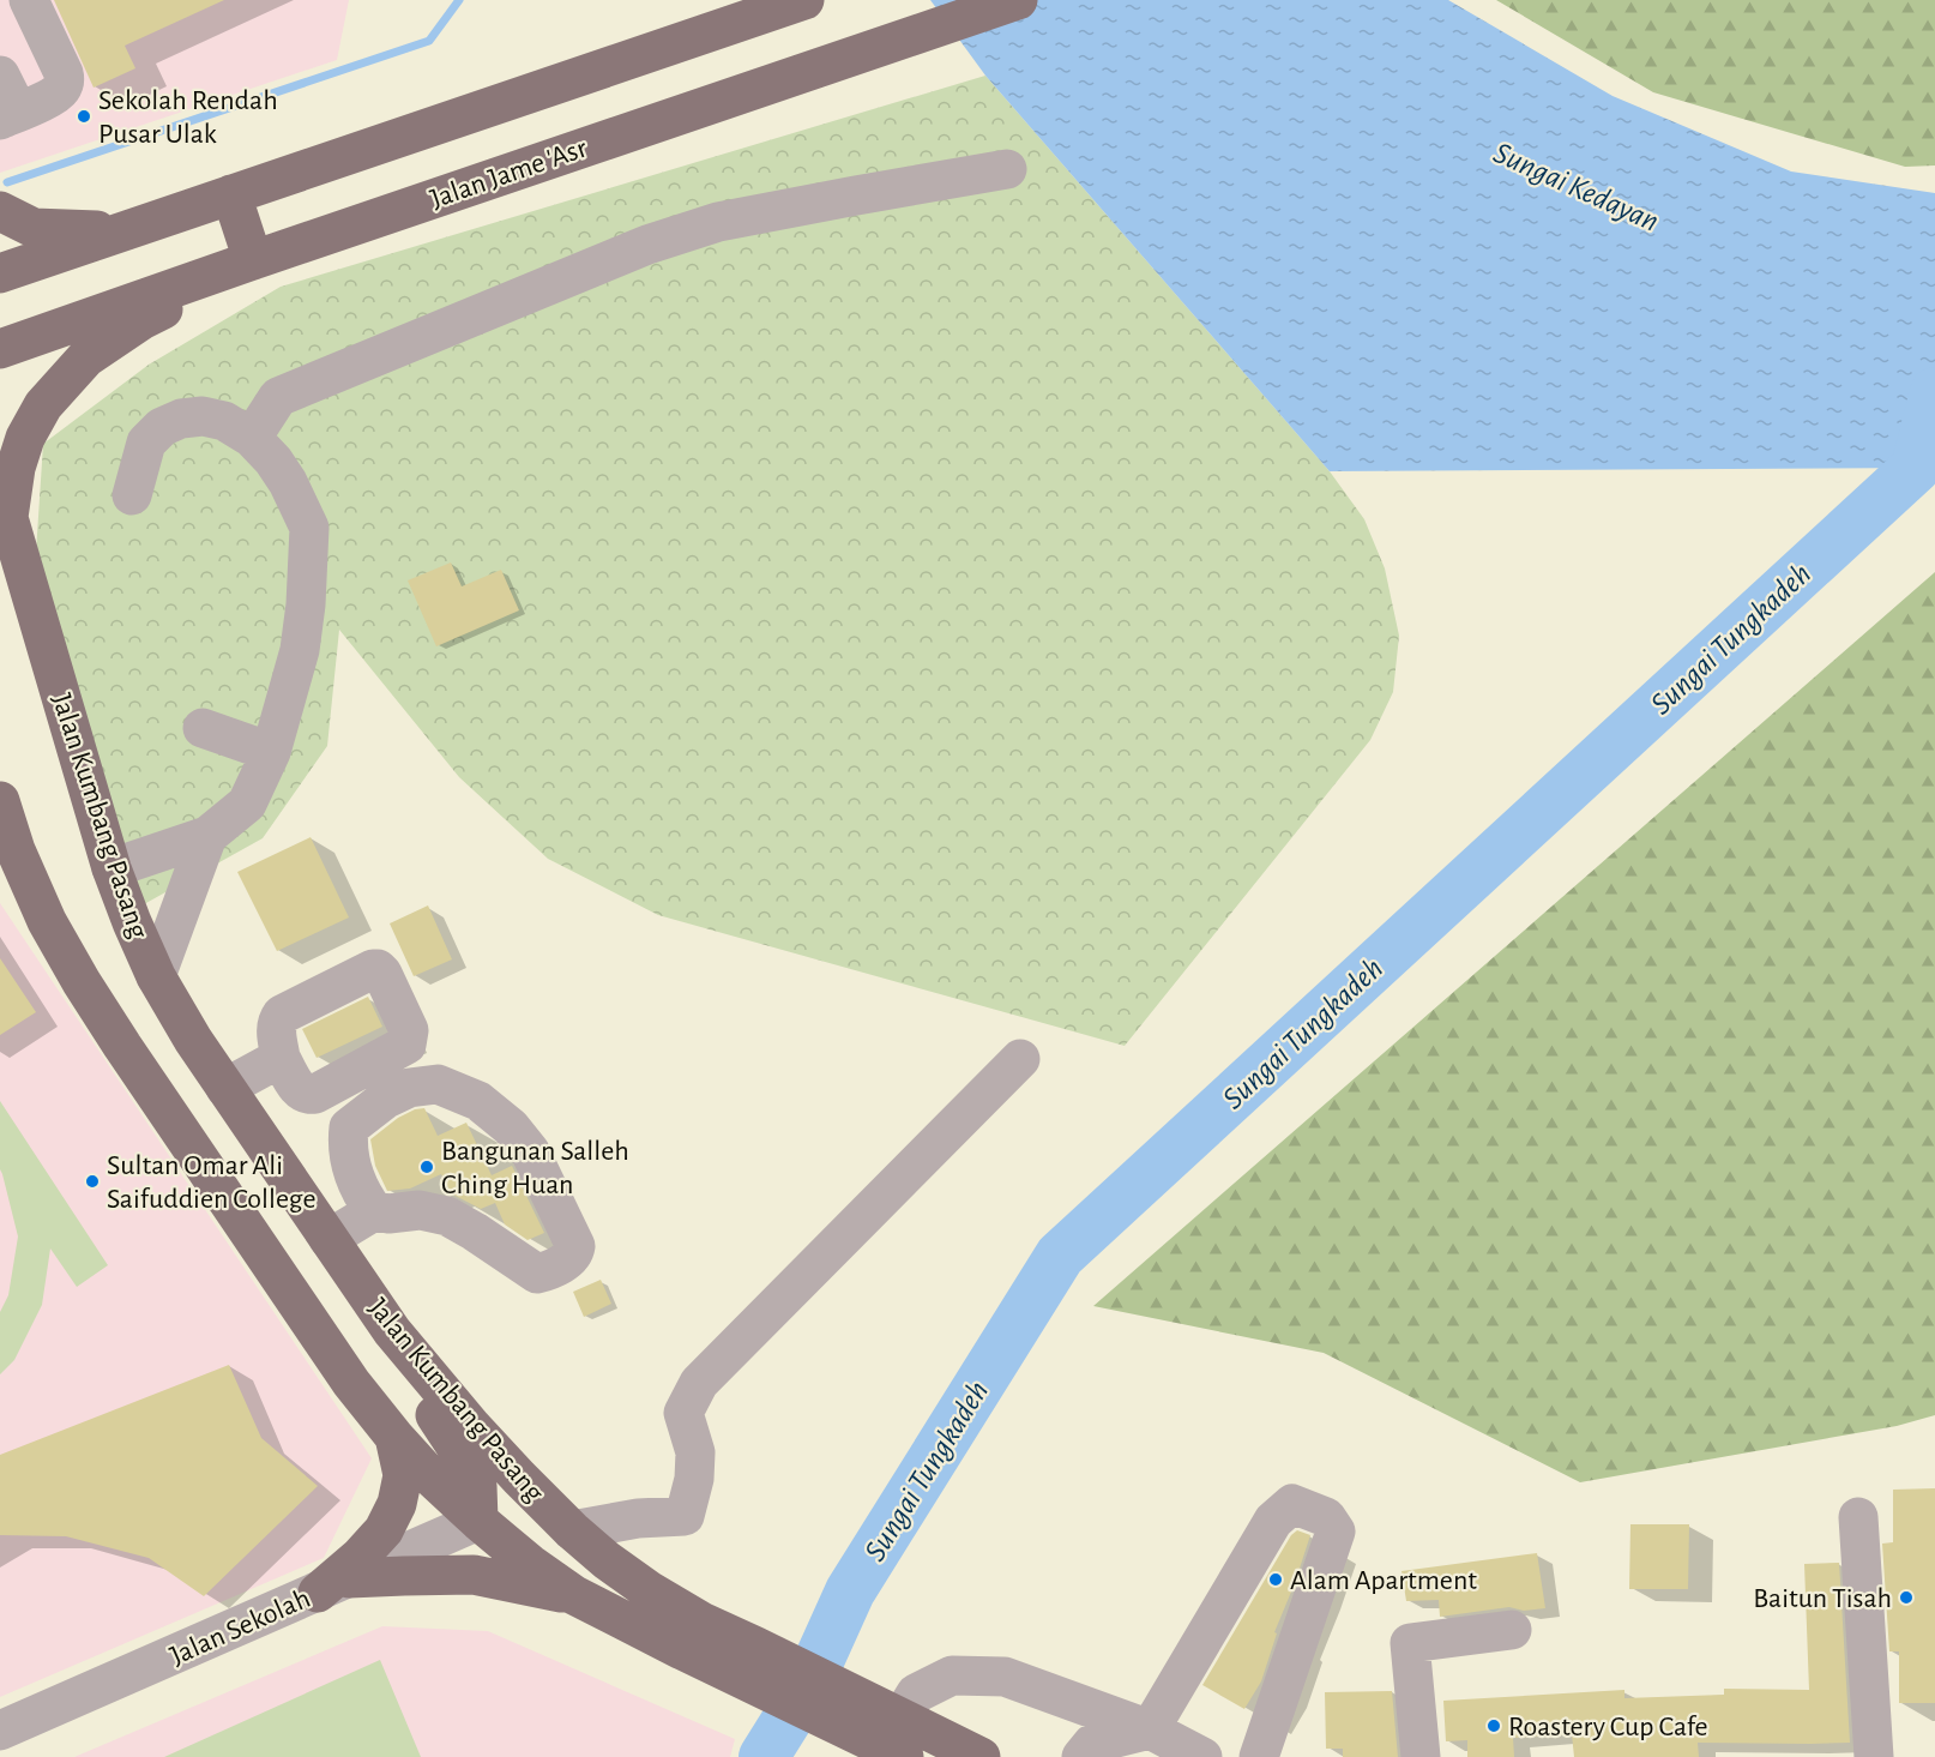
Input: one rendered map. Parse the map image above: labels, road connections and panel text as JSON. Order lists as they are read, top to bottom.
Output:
{
  "streets": {
    "main road": ["Jalan Jame 'Asr", "Jalan Kumbang Pasang"],
    "street": ["Jalan Sekolah"]
  },
  "crossings": [
    ["Jalan Kumbang Pasang", "Jalan Sekolah"]
  ],
  "water": ["Sungai Kedayan", "Sungai Tungkadeh"],
  "places": [
    "Sekolah Rendah Pusar Ulak",
    "Bangunan Salleh Ching Huan",
    "Sultan Omar Ali Saifuddien College",
    "Alam Apartment",
    "Baitun Tisah",
    "Roastery Cup Cafe"
  ]
}
